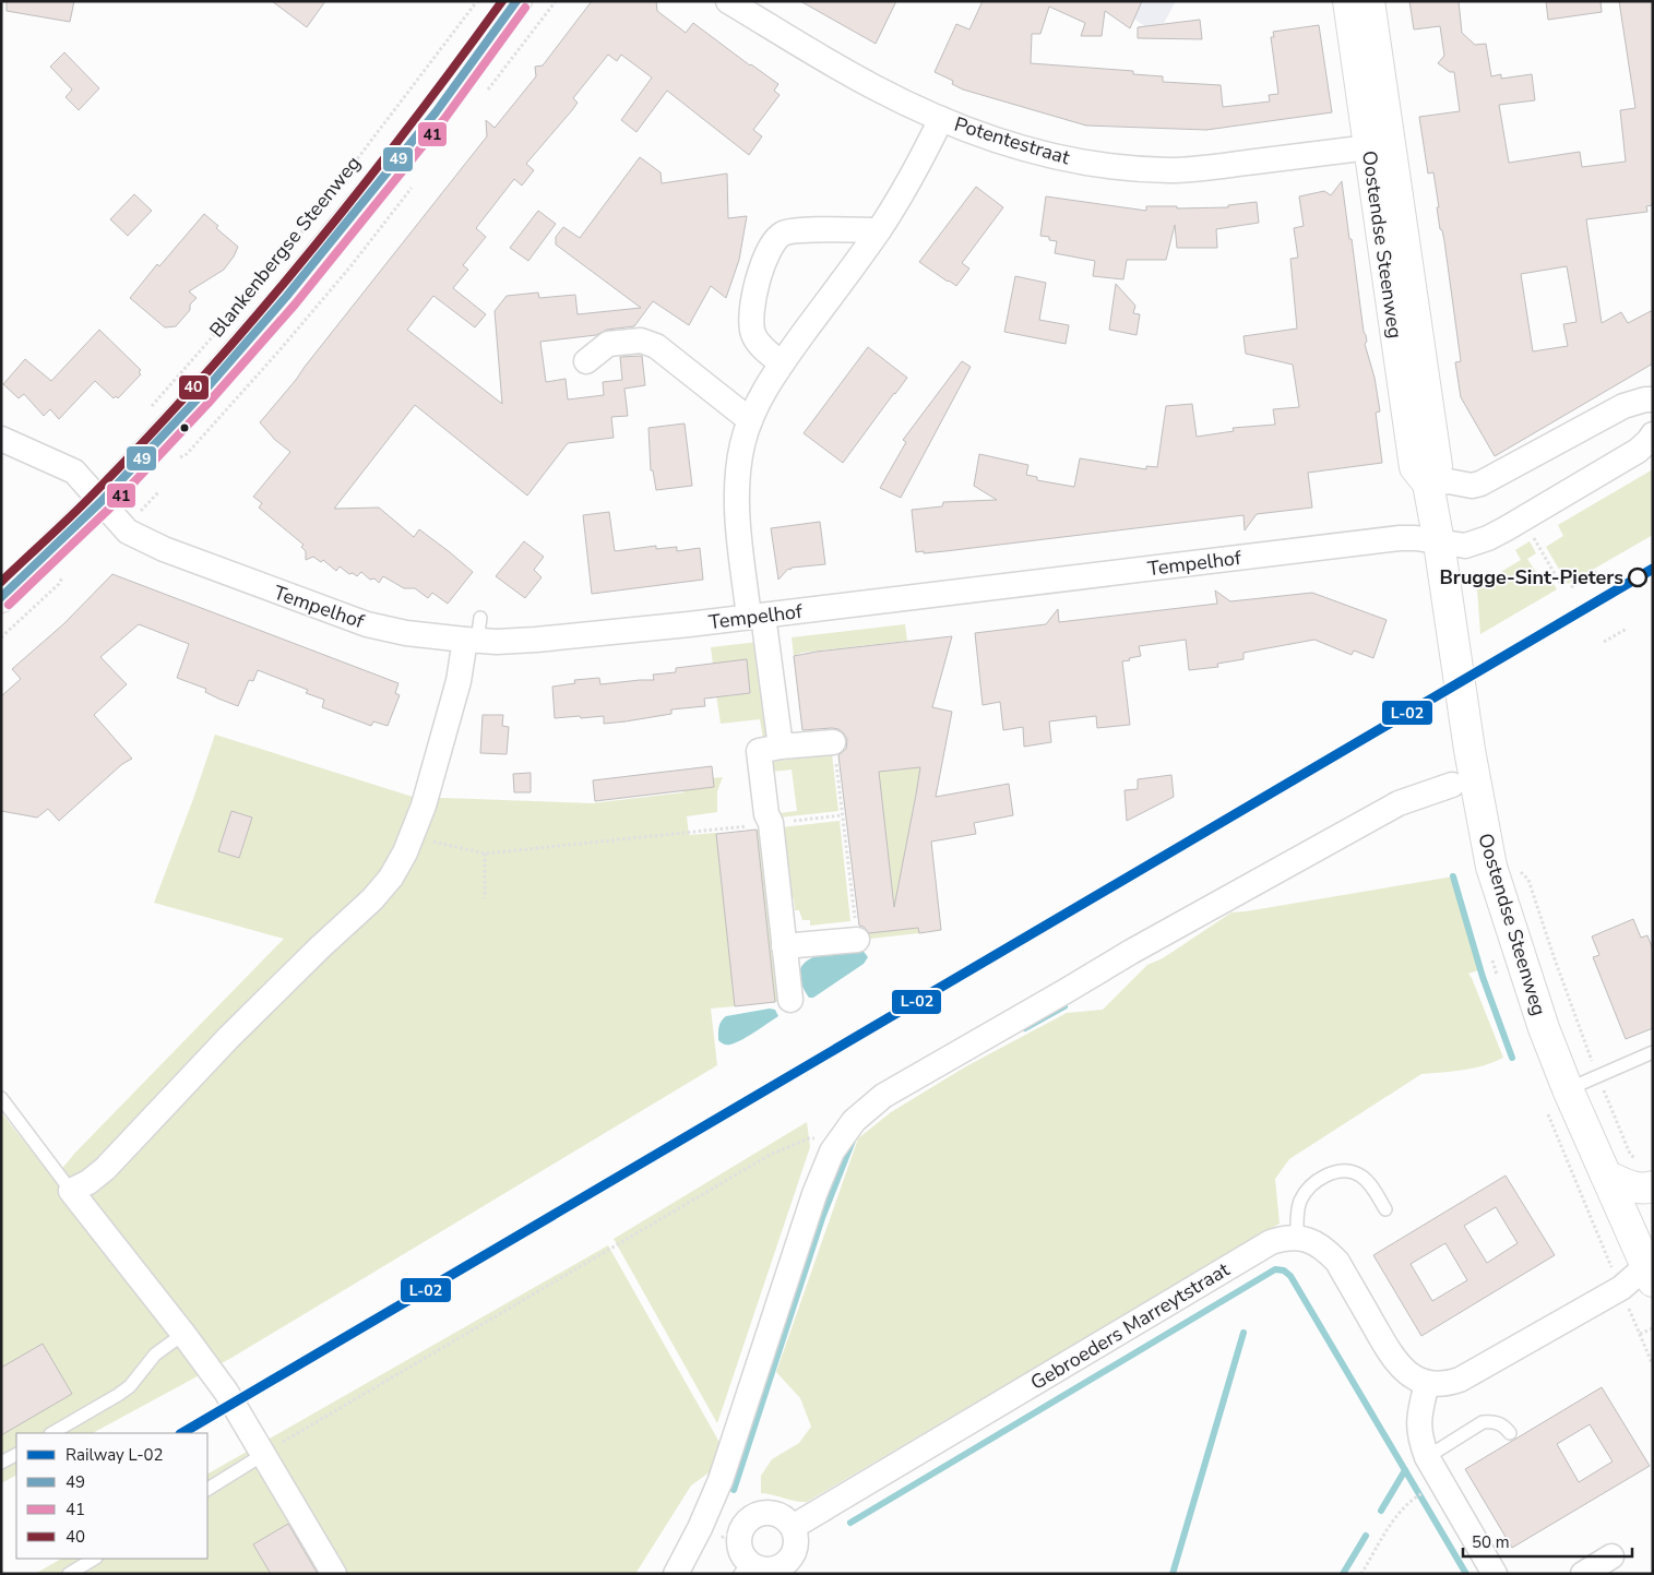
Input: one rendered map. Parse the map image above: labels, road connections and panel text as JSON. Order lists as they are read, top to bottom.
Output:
{
  "streets": {
    "main road": ["Oostendse Steenweg", "Blankenbergse Steenweg"],
    "street": ["Potentestraat", "Tempelhof", "Gebroeders Marreytstraat"]
  },
  "crossings": [
    ["Potentestraat", "Oostendse Steenweg"],
    ["Oostendse Steenweg", "Tempelhof"],
    ["Blankenbergse Steenweg", "Tempelhof"]
  ],
  "places": ["Brugge-Sint-Pieters"],
  "lines": [
    "transit line 49",
    "transit line 40",
    "transit line 41",
    "rail line L-02"
  ],
  "legend": [
    "Railway L-02",
    "49",
    "41",
    "40"
  ],
  "scale_bar": "50 m"
}
